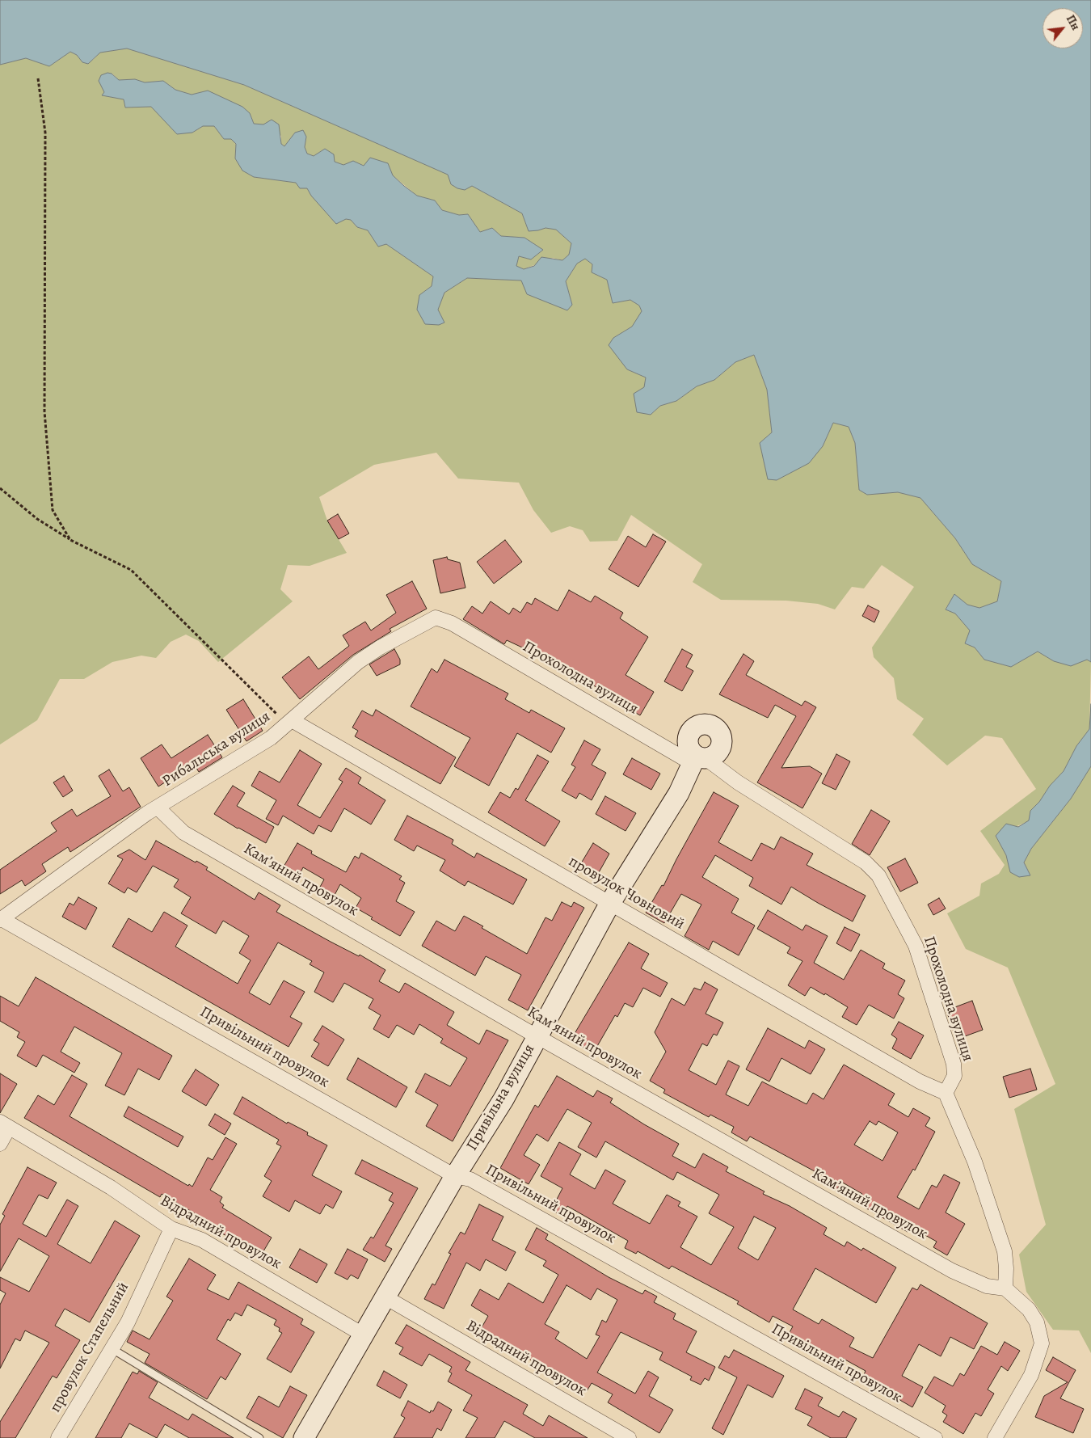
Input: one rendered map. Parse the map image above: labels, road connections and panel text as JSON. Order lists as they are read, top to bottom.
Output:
{
  "streets": {
    "street": [
      "Прохолодна вулиця",
      "Рибальська вулиця",
      "Камʼяний провулок",
      "провулок Човновий",
      "Привільний провулок",
      "Привільна вулиця",
      "Відрадний провулок",
      "провулок Стапельний"
    ]
  },
  "crossings": [
    ["Прохолодна вулиця", "Рибальська вулиця"],
    ["Прохолодна вулиця", "провулок Човновий"],
    ["Прохолодна вулиця", "Привільна вулиця"],
    ["Рибальська вулиця", "Камʼяний провулок"],
    ["Рибальська вулиця", "провулок Човновий"],
    ["Рибальська вулиця", "Привільний провулок"],
    ["Камʼяний провулок", "Привільна вулиця"],
    ["провулок Човновий", "Привільна вулиця"],
    ["Привільний провулок", "Привільна вулиця"],
    ["Привільна вулиця", "Відрадний провулок"],
    ["Відрадний провулок", "провулок Стапельний"]
  ],
  "north": "top right"
}
